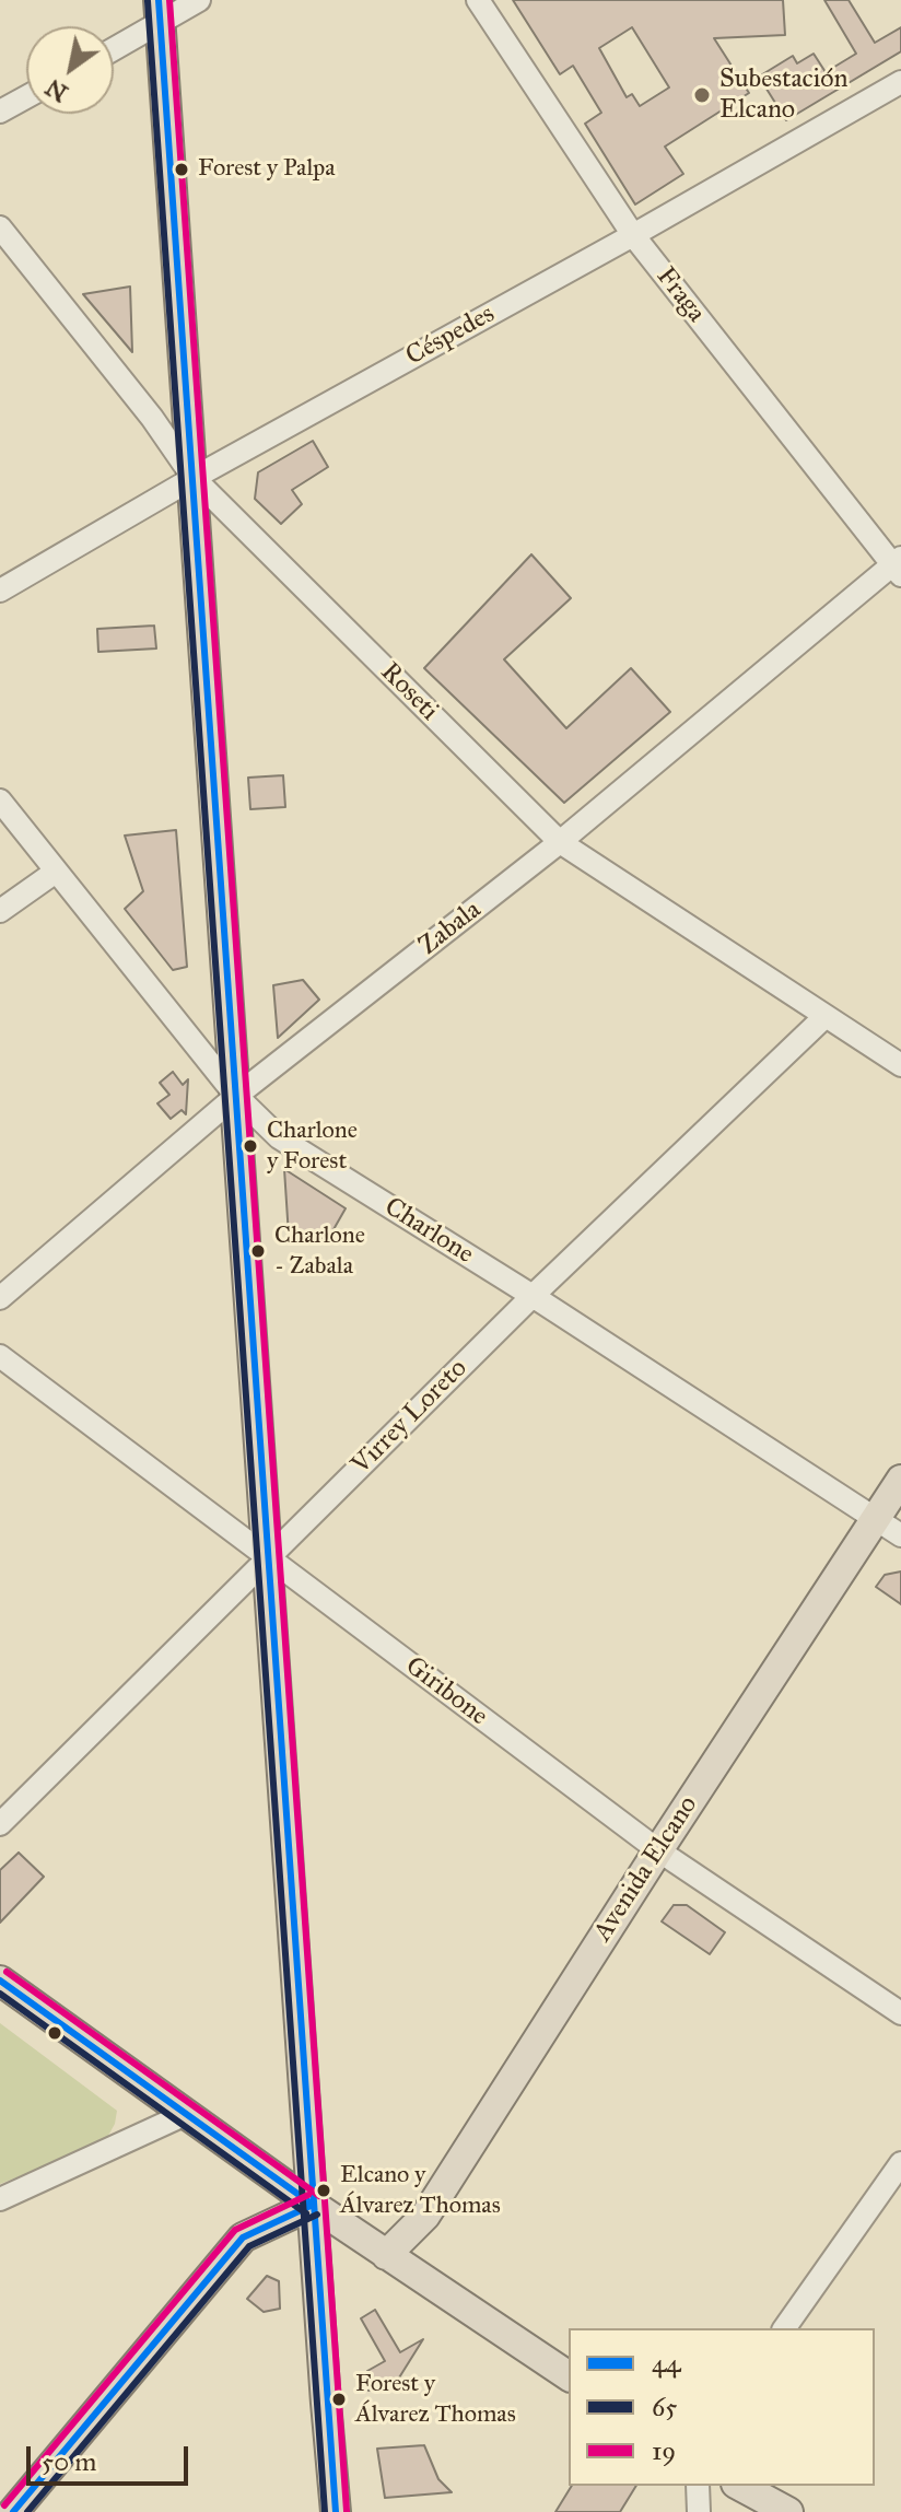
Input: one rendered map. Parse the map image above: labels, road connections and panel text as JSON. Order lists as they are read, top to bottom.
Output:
{
  "streets": {
    "main road": ["Avenida Elcano"],
    "street": [
      "Fraga",
      "Céspedes",
      "Roseti",
      "Zabala",
      "Charlone",
      "Virrey Loreto",
      "Giribone"
    ]
  },
  "crossings": [
    ["Fraga", "Céspedes"],
    ["Fraga", "Zabala"],
    ["Céspedes", "Roseti"],
    ["Roseti", "Zabala"],
    ["Roseti", "Virrey Loreto"],
    ["Zabala", "Charlone"],
    ["Charlone", "Virrey Loreto"],
    ["Charlone", "Avenida Elcano"],
    ["Virrey Loreto", "Giribone"],
    ["Giribone", "Avenida Elcano"]
  ],
  "places": [
    "Subestación Elcano",
    "Forest y Palpa",
    "Charlone y Forest",
    "Charlone - Zabala",
    "Elcano y Álvarez Thomas",
    "Forest y Álvarez Thomas"
  ],
  "lines": ["transit line 44", "transit line 19", "transit line 65"],
  "legend": ["44", "65", "19"],
  "scale_bar": "50 m",
  "north": "bottom left"
}
